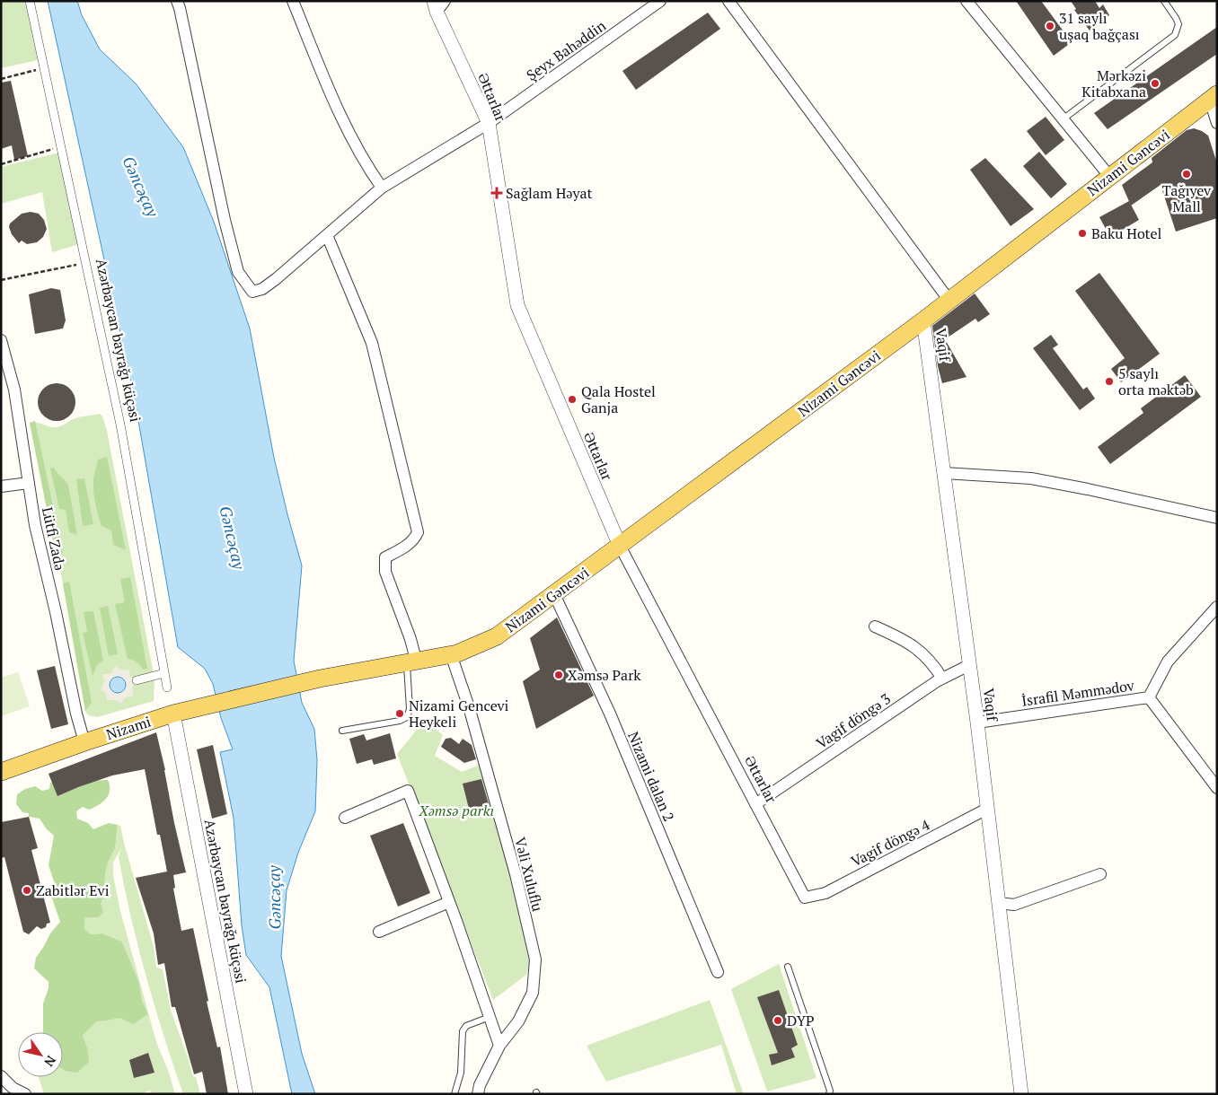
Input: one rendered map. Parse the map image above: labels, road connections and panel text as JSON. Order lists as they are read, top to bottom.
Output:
{
  "streets": {
    "main road": ["Nizami Gəncəvi", "Nizami"],
    "street": [
      "Şeyx Bahəddin",
      "Əttarlar",
      "Azərbaycan bayrağı küçəsi",
      "Vaqif",
      "Lütfi Zadə",
      "İsrafil Məmmədov",
      "Vagif döngə 3",
      "Nizami dalan 2",
      "Vagif döngə 4",
      "Vəli Xuluflu"
    ]
  },
  "crossings": [
    ["Şeyx Bahəddin", "Əttarlar"],
    ["Əttarlar", "Nizami Gəncəvi"],
    ["Əttarlar", "Vagif döngə 3"],
    ["Əttarlar", "Vagif döngə 4"],
    ["Nizami Gəncəvi", "Vaqif"],
    ["Nizami Gəncəvi", "Nizami"],
    ["Nizami Gəncəvi", "Nizami dalan 2"],
    ["Nizami Gəncəvi", "Vəli Xuluflu"],
    ["Azərbaycan bayrağı küçəsi", "Nizami"],
    ["Vaqif", "İsrafil Məmmədov"],
    ["Vaqif", "Vagif döngə 3"],
    ["Vaqif", "Vagif döngə 4"],
    ["Lütfi Zadə", "Nizami"]
  ],
  "water": ["Gəncəçay"],
  "parks": ["Xəmsə parkı"],
  "places": {
    "other": [
      "31 saylı uşaq bağçası",
      "Mərkəzi Kitabxana",
      "Tağıyev Mall",
      "Baku Hotel",
      "5 saylı orta məktəb",
      "Qala Hostel Ganja",
      "Xəmsə Park",
      "Nizami Gencevi Heykeli",
      "Zabitlər Evi",
      "DYP"
    ],
    "health": ["Sağlam Həyat"]
  },
  "north": "bottom right"
}
